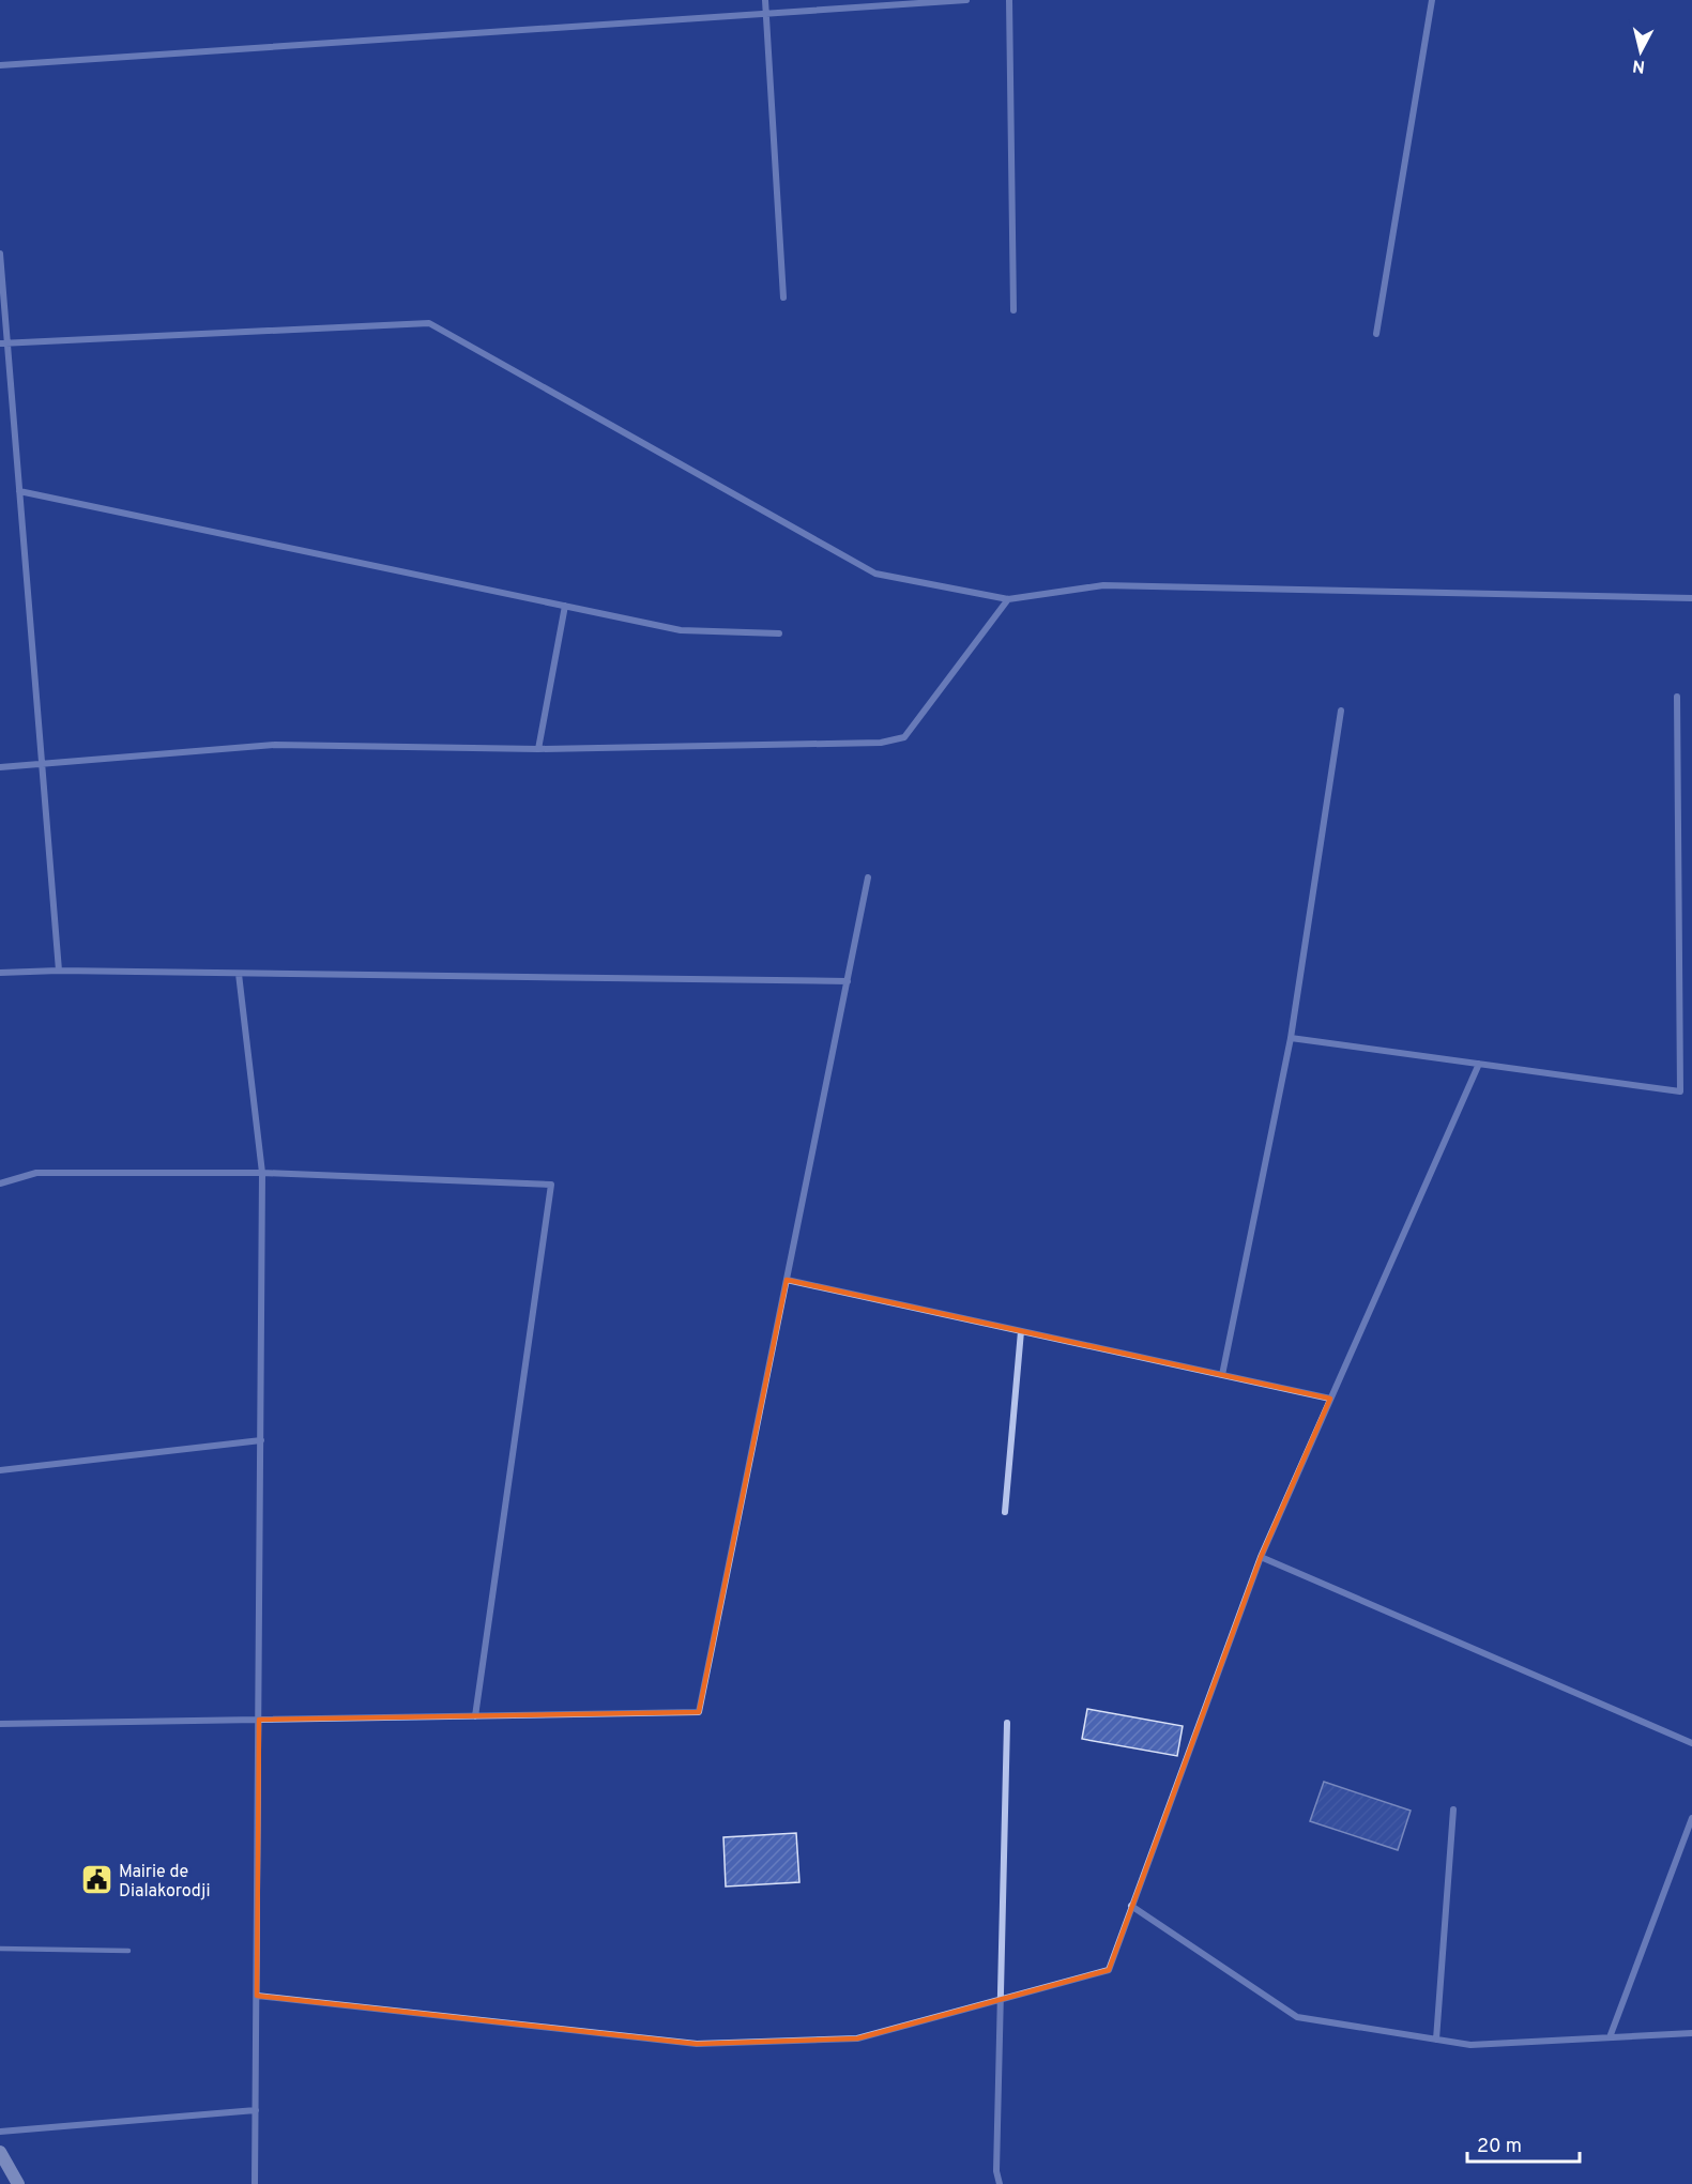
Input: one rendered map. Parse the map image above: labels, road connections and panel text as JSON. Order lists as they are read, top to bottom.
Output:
{
  "places": {
    "public building": ["Mairie de Dialakorodji"]
  },
  "scale_bar": "20 m",
  "north": "bottom"
}
